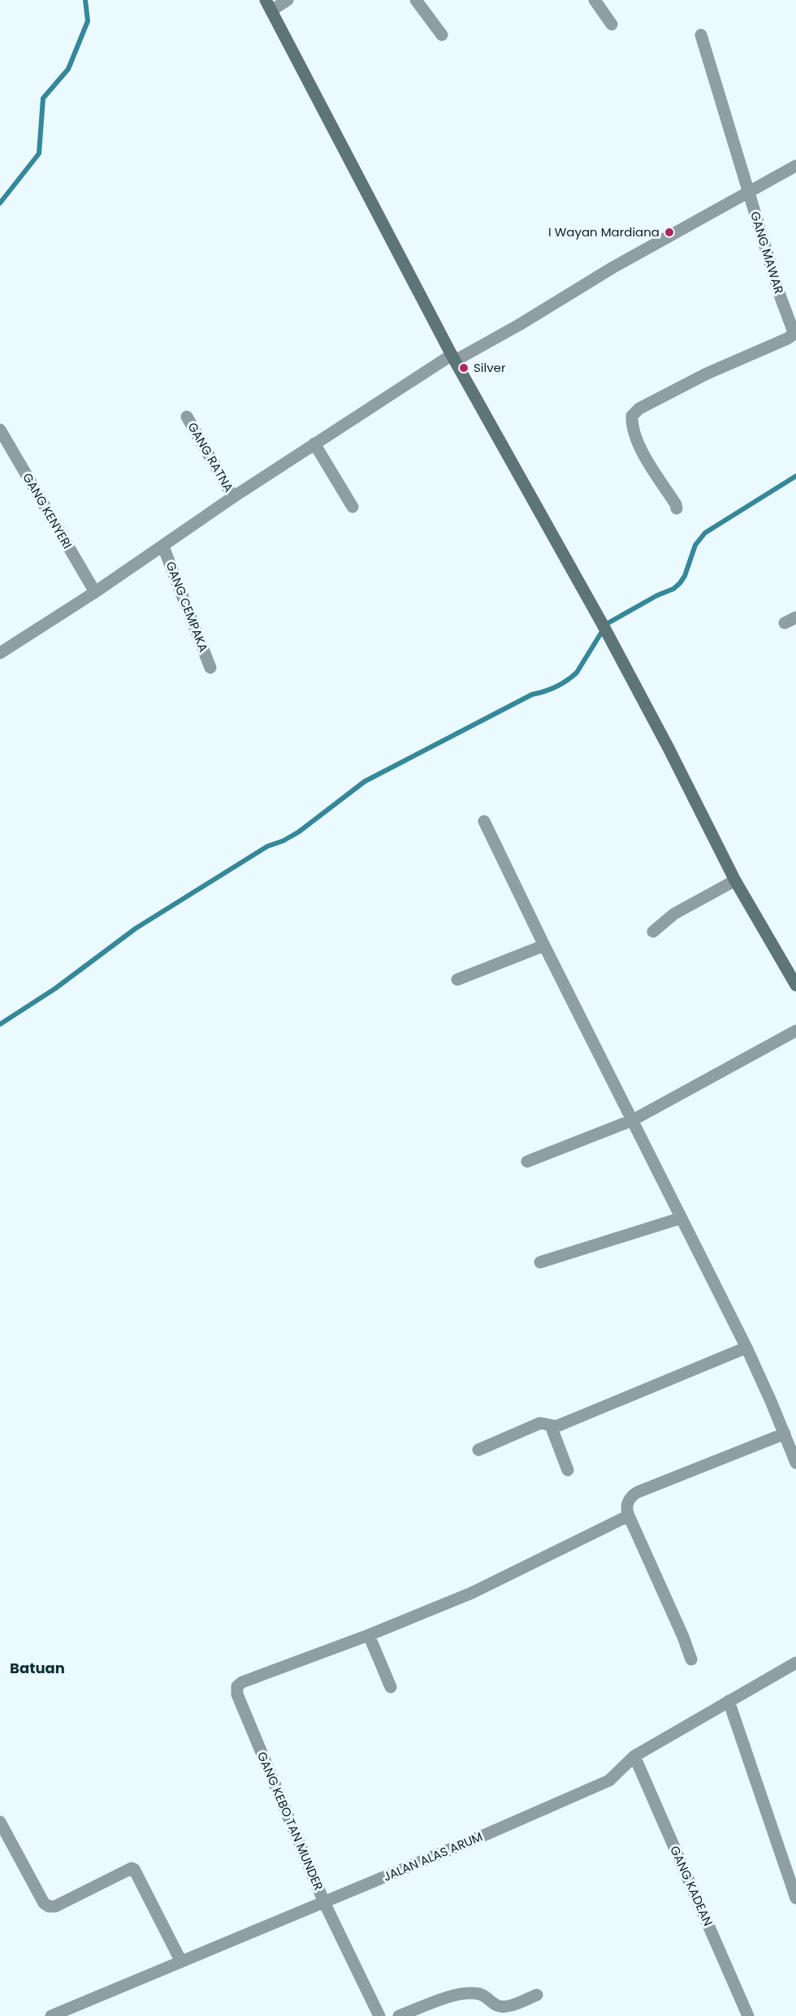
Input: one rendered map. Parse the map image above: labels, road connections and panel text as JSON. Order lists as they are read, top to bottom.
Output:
{
  "streets": {
    "street": [
      "GANG MAWAR",
      "GANG RATNA",
      "GANG KENYERI",
      "GANG CEMPAKA",
      "GANG KEBO TAN MUNDER",
      "JALAN ALAS ARUM",
      "GANG KADEAN"
    ]
  },
  "crossings": [
    ["GANG KEBO TAN MUNDER", "JALAN ALAS ARUM"],
    ["JALAN ALAS ARUM", "GANG KADEAN"]
  ],
  "districts": ["Batuan"],
  "places": ["I Wayan Mardiana", "Silver"]
}
